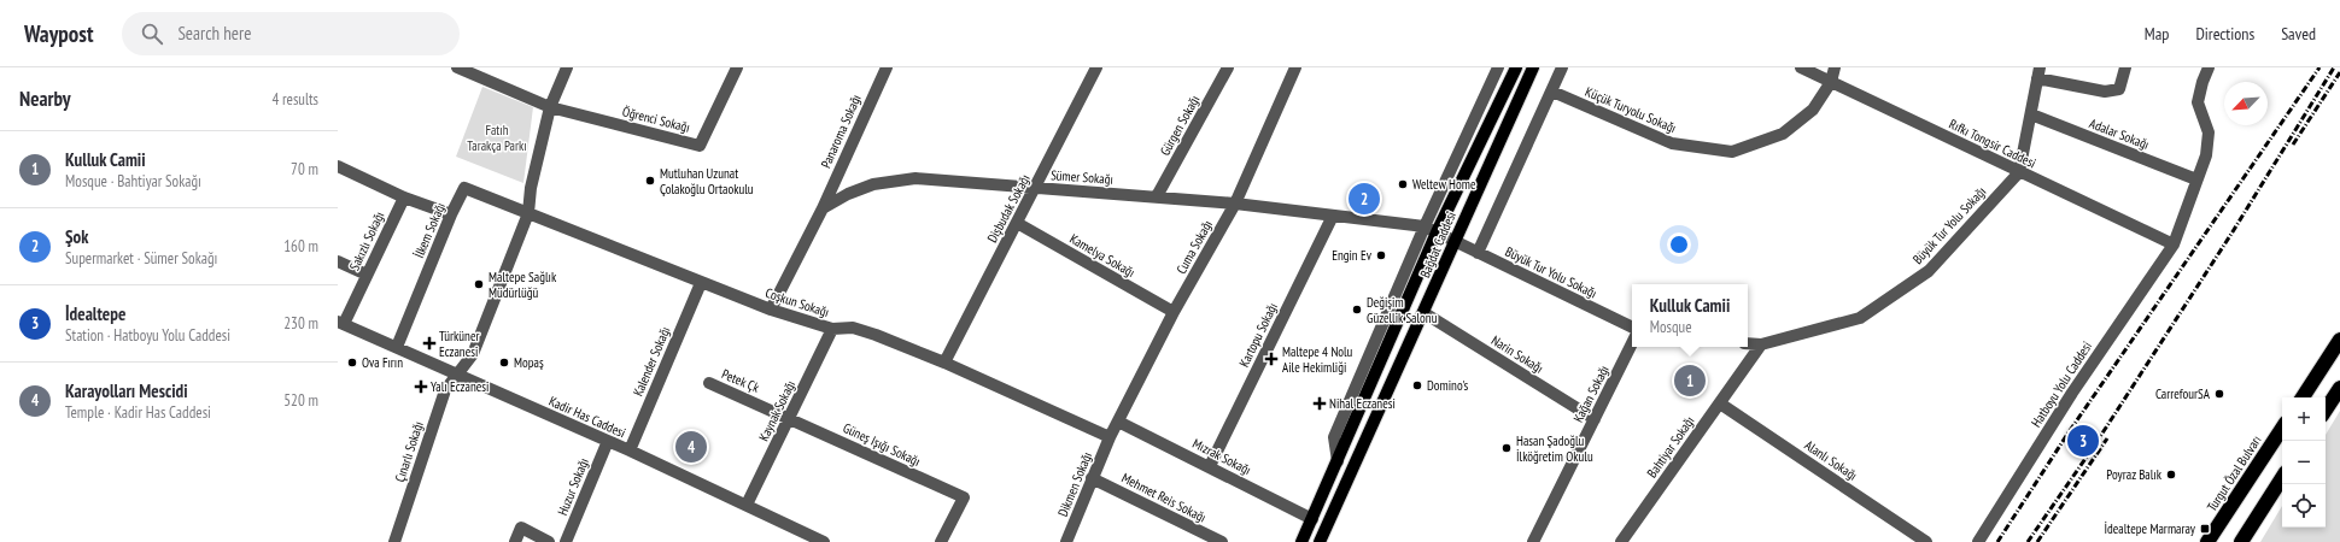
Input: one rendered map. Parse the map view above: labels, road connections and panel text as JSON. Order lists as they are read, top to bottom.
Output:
{
  "streets": {
    "highway": ["Turgut Özal Bulvarı"],
    "main road": ["Bağdat Caddesi"],
    "street": [
      "Küçük Turyolu Sokağı",
      "Öğrenci Sokağı",
      "Gürgen Sokağı",
      "Panaroma Sokağı",
      "Adalar Sokağı",
      "Rıfkı Tongsir Caddesi",
      "Sümer Sokağı",
      "Dişbudak Sokağı",
      "Büyük Tur Yolu Sokağı",
      "İlkem Sokağı",
      "Sakızlı Sokağı",
      "Cuma Sokağı",
      "Kamelya Sokağı",
      "Coşkun Sokağı",
      "Kartopu Sokağı",
      "Narin Sokağı",
      "Kalender Sokağı",
      "Petek Çk",
      "Hatboyu Yolu Caddesi",
      "Kağan Sokağı",
      "Kaynak Sokağı",
      "Kadir Has Caddesi",
      "Güneş Işığı Sokağı",
      "Bahtiyar Sokağı",
      "Çınarlı Sokağı",
      "Mızrak Sokağı",
      "Alanlı Sokağı",
      "Dikmen Sokağı",
      "Huzur Sokağı",
      "Mehmet Reis Sokağı"
    ]
  },
  "crossings": [
    ["Küçük Turyolu Sokağı", "Rıfkı Tongsir Caddesi"],
    ["Öğrenci Sokağı", "Çınarlı Sokağı"],
    ["Gürgen Sokağı", "Sümer Sokağı"],
    ["Panaroma Sokağı", "Sümer Sokağı"],
    ["Adalar Sokağı", "Hatboyu Yolu Caddesi"],
    ["Rıfkı Tongsir Caddesi", "Büyük Tur Yolu Sokağı"],
    ["Rıfkı Tongsir Caddesi", "Hatboyu Yolu Caddesi"],
    ["Sümer Sokağı", "Dişbudak Sokağı"],
    ["Sümer Sokağı", "Büyük Tur Yolu Sokağı"],
    ["Sümer Sokağı", "Bağdat Caddesi"],
    ["Sümer Sokağı", "Cuma Sokağı"],
    ["Sümer Sokağı", "Kartopu Sokağı"],
    ["Dişbudak Sokağı", "Kamelya Sokağı"],
    ["Dişbudak Sokağı", "Coşkun Sokağı"],
    ["Büyük Tur Yolu Sokağı", "Bağdat Caddesi"],
    ["Büyük Tur Yolu Sokağı", "Bahtiyar Sokağı"],
    ["İlkem Sokağı", "Coşkun Sokağı"],
    ["İlkem Sokağı", "Kadir Has Caddesi"],
    ["İlkem Sokağı", "Çınarlı Sokağı"],
    ["Sakızlı Sokağı", "Kadir Has Caddesi"],
    ["Bağdat Caddesi", "Narin Sokağı"],
    ["Bağdat Caddesi", "Mızrak Sokağı"],
    ["Cuma Sokağı", "Kamelya Sokağı"],
    ["Cuma Sokağı", "Coşkun Sokağı"],
    ["Cuma Sokağı", "Mızrak Sokağı"],
    ["Cuma Sokağı", "Dikmen Sokağı"],
    ["Coşkun Sokağı", "Kalender Sokağı"],
    ["Coşkun Sokağı", "Kaynak Sokağı"],
    ["Coşkun Sokağı", "Çınarlı Sokağı"],
    ["Coşkun Sokağı", "Dikmen Sokağı"],
    ["Kartopu Sokağı", "Mızrak Sokağı"],
    ["Narin Sokağı", "Kağan Sokağı"],
    ["Kalender Sokağı", "Kadir Has Caddesi"],
    ["Petek Çk", "Kaynak Sokağı"],
    ["Petek Çk", "Güneş Işığı Sokağı"],
    ["Kaynak Sokağı", "Kadir Has Caddesi"],
    ["Kaynak Sokağı", "Güneş Işığı Sokağı"],
    ["Kadir Has Caddesi", "Çınarlı Sokağı"],
    ["Kadir Has Caddesi", "Huzur Sokağı"],
    ["Bahtiyar Sokağı", "Alanlı Sokağı"],
    ["Dikmen Sokağı", "Mehmet Reis Sokağı"]
  ],
  "parks": ["Fatıh Tarakça Parkı"],
  "places": {
    "other": [
      "Mutluhan Uzunat Çolakoğlu Ortaokulu",
      "Weltew Home",
      "Engin Ev",
      "Maltepe Sağlık Müdürlüğü",
      "Değişim Güzellik Salonu",
      "Ova Fırın",
      "Mopaş",
      "Domino's",
      "CarrefourSA",
      "Hasan Şadoğlu İlköğretim Okulu",
      "Poyraz Balık"
    ],
    "health": [
      "Türküner Eczanesi",
      "Maltepe 4 Nolu Aile Hekimliği",
      "Yalı Eczanesi",
      "Nihal Eczanesi"
    ],
    "transit": ["İdealtepe Marmaray"]
  },
  "north": "bottom left",
  "page": {
    "header": "Waypost",
    "search": "Search here",
    "nav": ["Map", "Directions", "Saved"],
    "heading": ["Nearby", "4 results"],
    "list": [
      {
        "mark": "1",
        "name": "Kulluk Camii",
        "note": "Mosque · Bahtiyar Sokağı",
        "value": "70 m"
      },
      {
        "mark": "2",
        "name": "Şok",
        "note": "Supermarket · Sümer Sokağı",
        "value": "160 m"
      },
      {
        "mark": "3",
        "name": "İdealtepe",
        "note": "Station · Hatboyu Yolu Caddesi",
        "value": "230 m"
      },
      {
        "mark": "4",
        "name": "Karayolları Mescidi",
        "note": "Temple · Kadir Has Caddesi",
        "value": "520 m"
      }
    ],
    "pins": [
      "2",
      "1",
      "3",
      "4"
    ],
    "popup": ["Kulluk Camii", "Mosque"],
    "map_buttons": ["+", "−"]
  }
}
